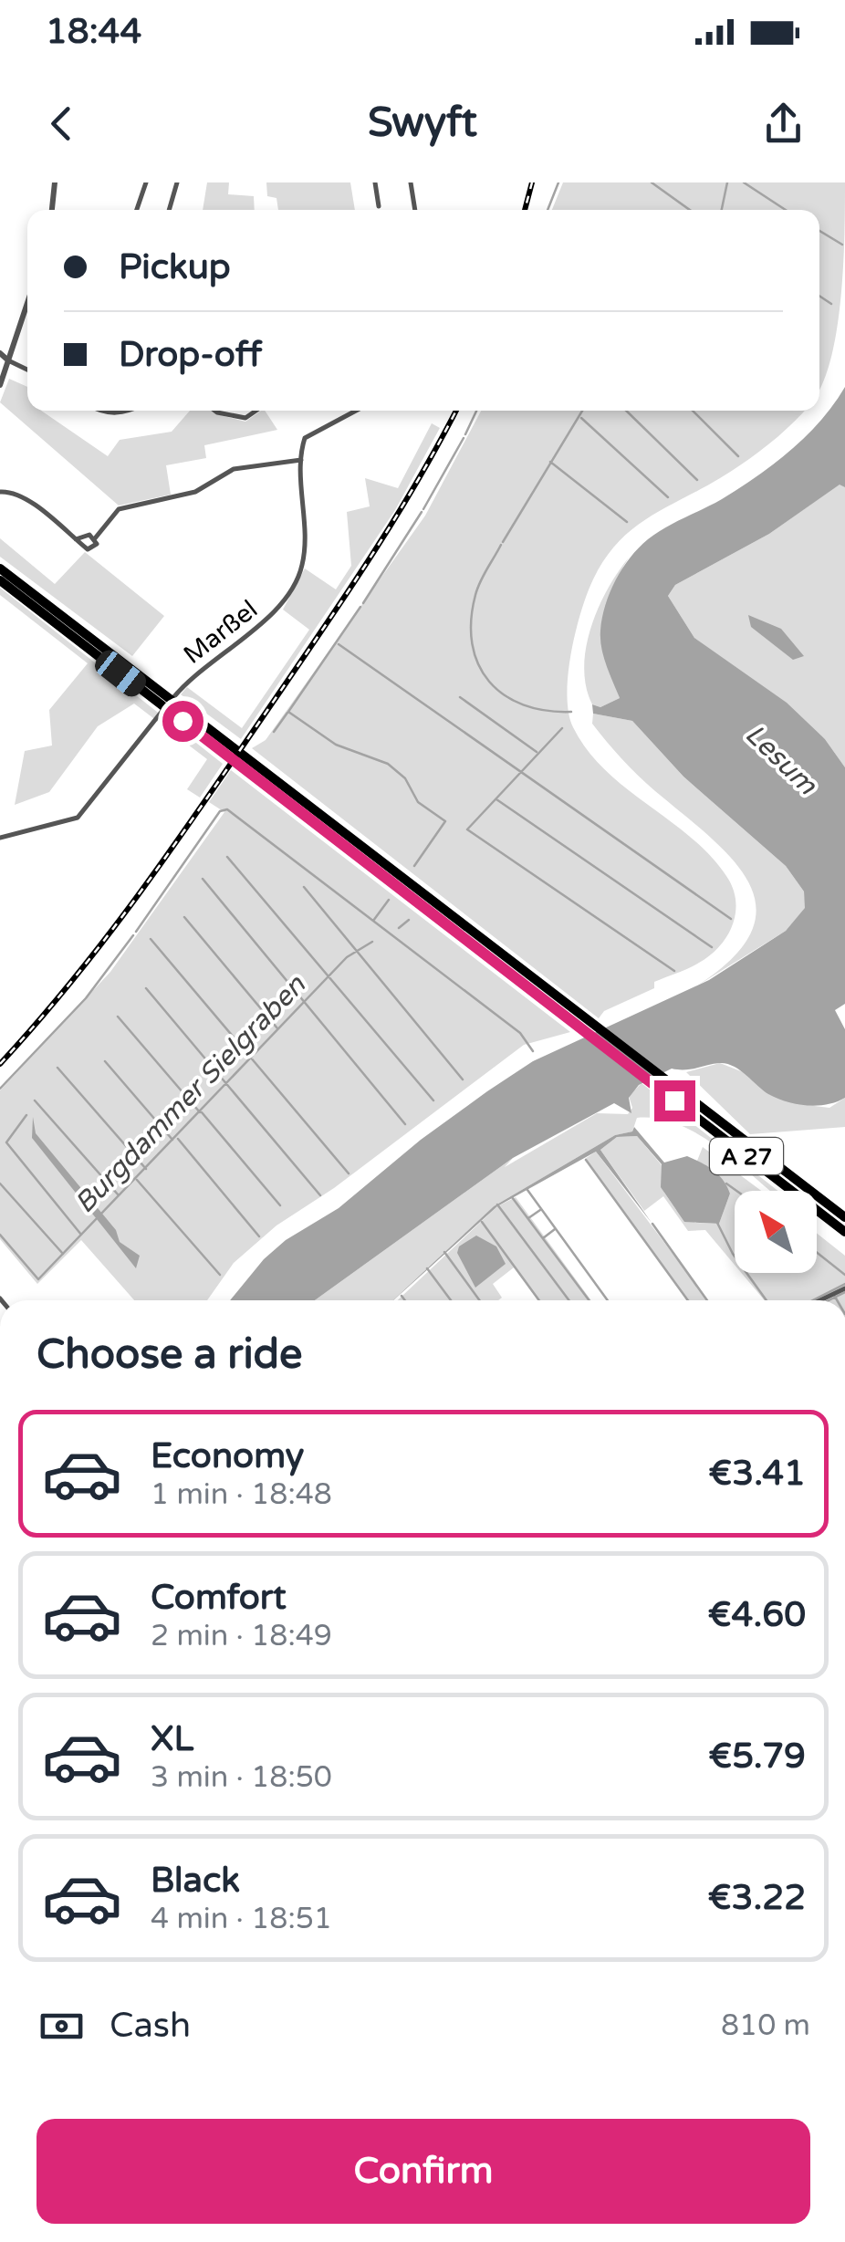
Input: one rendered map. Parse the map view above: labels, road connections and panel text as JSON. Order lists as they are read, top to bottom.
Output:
{
  "streets": {
    "highway": ["A 27"],
    "street": ["Marßel"]
  },
  "water": ["Lesum", "Burgdammer Sielgraben"],
  "north": "top left",
  "page": {
    "status": "18:44",
    "header": "Swyft",
    "banner": ["Pickup", "Drop-off"],
    "heading": "Choose a ride",
    "list": [
      {
        "name": "Economy",
        "note": "1 min · 18:48",
        "value": "€3.41"
      },
      {
        "name": "Comfort",
        "note": "2 min · 18:49",
        "value": "€4.60"
      },
      {
        "name": "XL",
        "note": "3 min · 18:50",
        "value": "€5.79"
      },
      {
        "name": "Black",
        "note": "4 min · 18:51",
        "value": "€3.22"
      }
    ],
    "pay": ["Cash", "810 m"],
    "buttons": "Confirm"
  }
}
